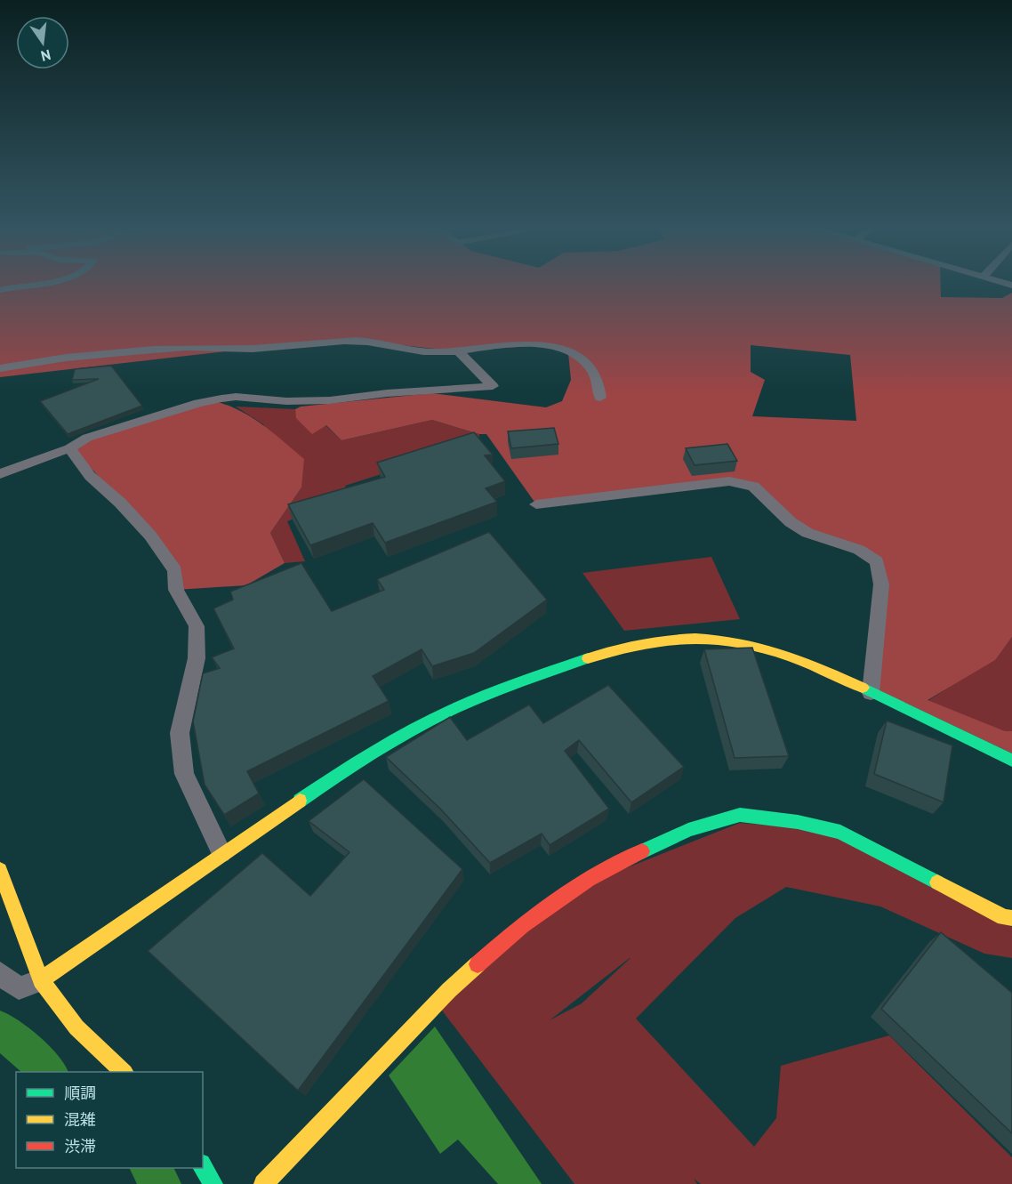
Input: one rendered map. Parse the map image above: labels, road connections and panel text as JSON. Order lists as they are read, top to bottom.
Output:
{
  "legend": ["順調", "混雑", "渋滞"],
  "north": "bottom"
}
